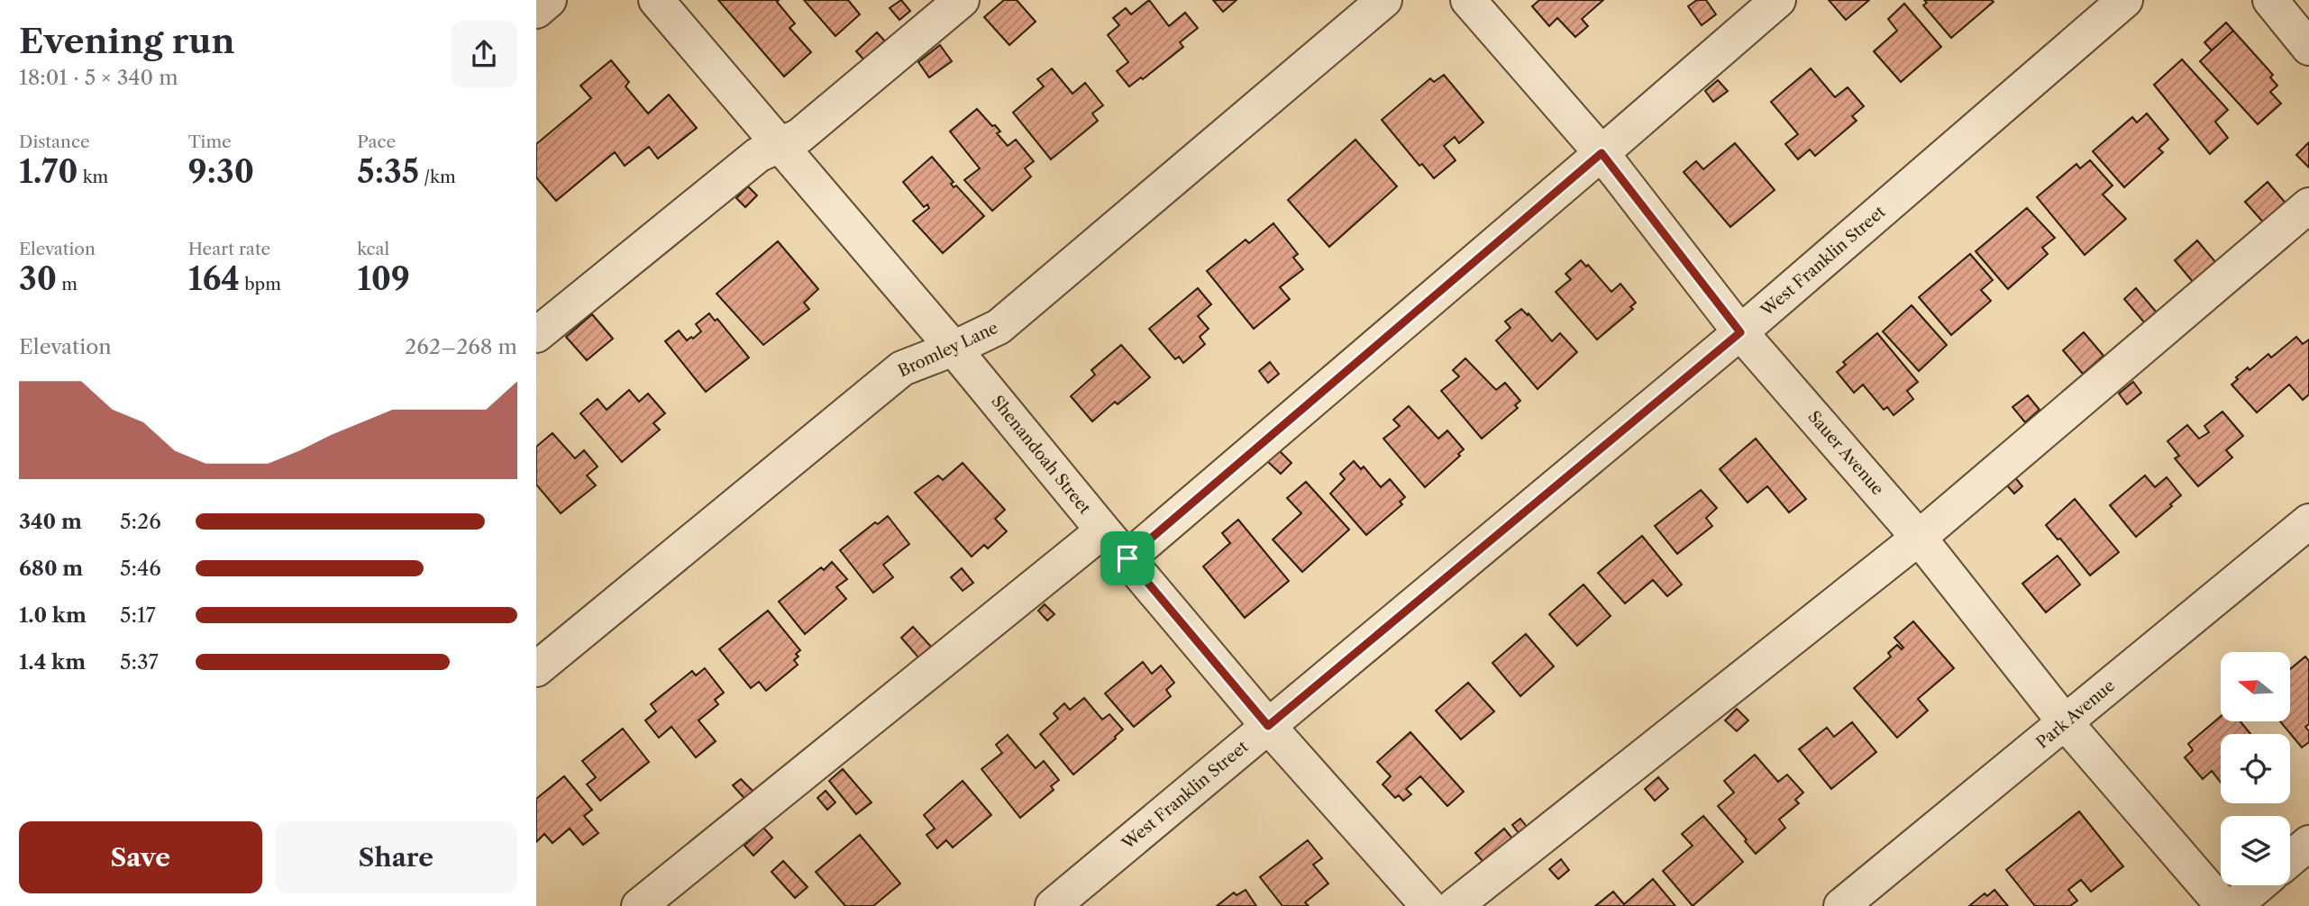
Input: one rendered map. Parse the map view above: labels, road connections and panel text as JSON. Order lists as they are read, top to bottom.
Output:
{
  "streets": {
    "street": [
      "West Franklin Street",
      "Bromley Lane",
      "Sauer Avenue",
      "Shenandoah Street",
      "Park Avenue"
    ]
  },
  "crossings": [
    ["West Franklin Street", "Sauer Avenue"],
    ["West Franklin Street", "Shenandoah Street"],
    ["Bromley Lane", "Shenandoah Street"],
    ["Sauer Avenue", "Park Avenue"]
  ],
  "north": "left",
  "page": {
    "heading": ["Evening run", "18:01 · 5 × 340 m"],
    "stats": [
      ["Distance", "1.70 km"],
      ["Time", "9:30"],
      ["Pace", "5:35 /km"],
      ["Elevation", "30 m"],
      ["Heart rate", "164 bpm"],
      ["kcal", "109"]
    ],
    "chart": ["Elevation", "262–268 m"],
    "list": [
      {
        "name": "340 m",
        "note": "5:26"
      },
      {
        "name": "680 m",
        "note": "5:46"
      },
      {
        "name": "1.0 km",
        "note": "5:17"
      },
      {
        "name": "1.4 km",
        "note": "5:37"
      }
    ],
    "buttons": ["Save", "Share"]
  }
}
